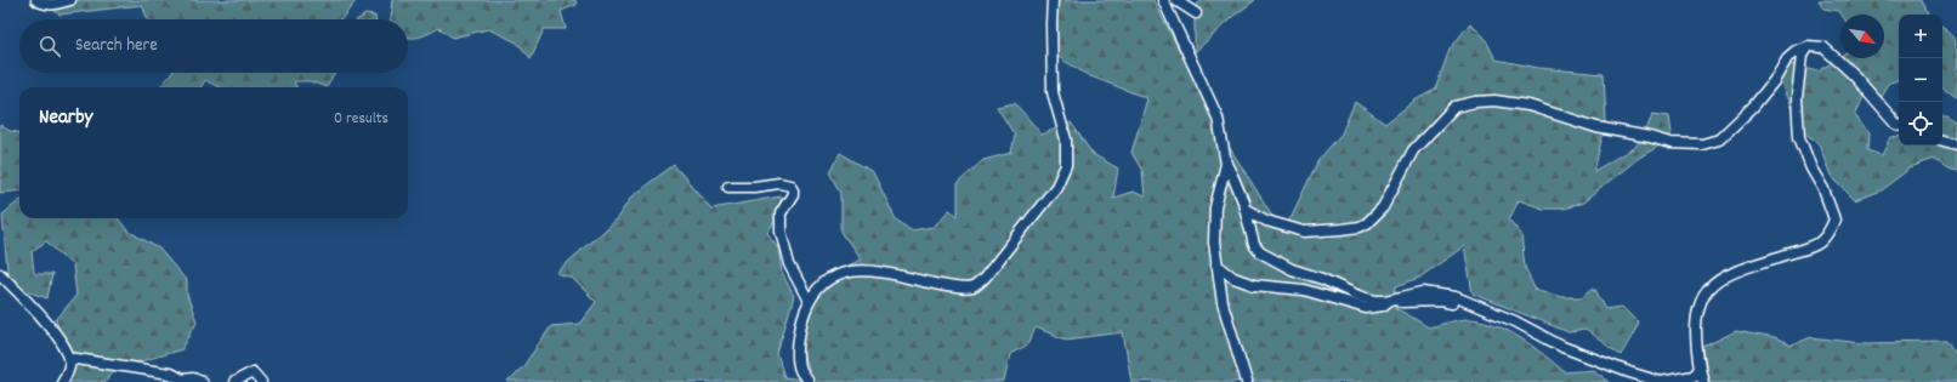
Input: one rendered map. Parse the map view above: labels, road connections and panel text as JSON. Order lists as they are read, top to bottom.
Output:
{
  "north": "bottom right",
  "page": {
    "map_buttons": ["+", "−"],
    "search": "Search here",
    "heading": ["Nearby", "0 results"]
  }
}
